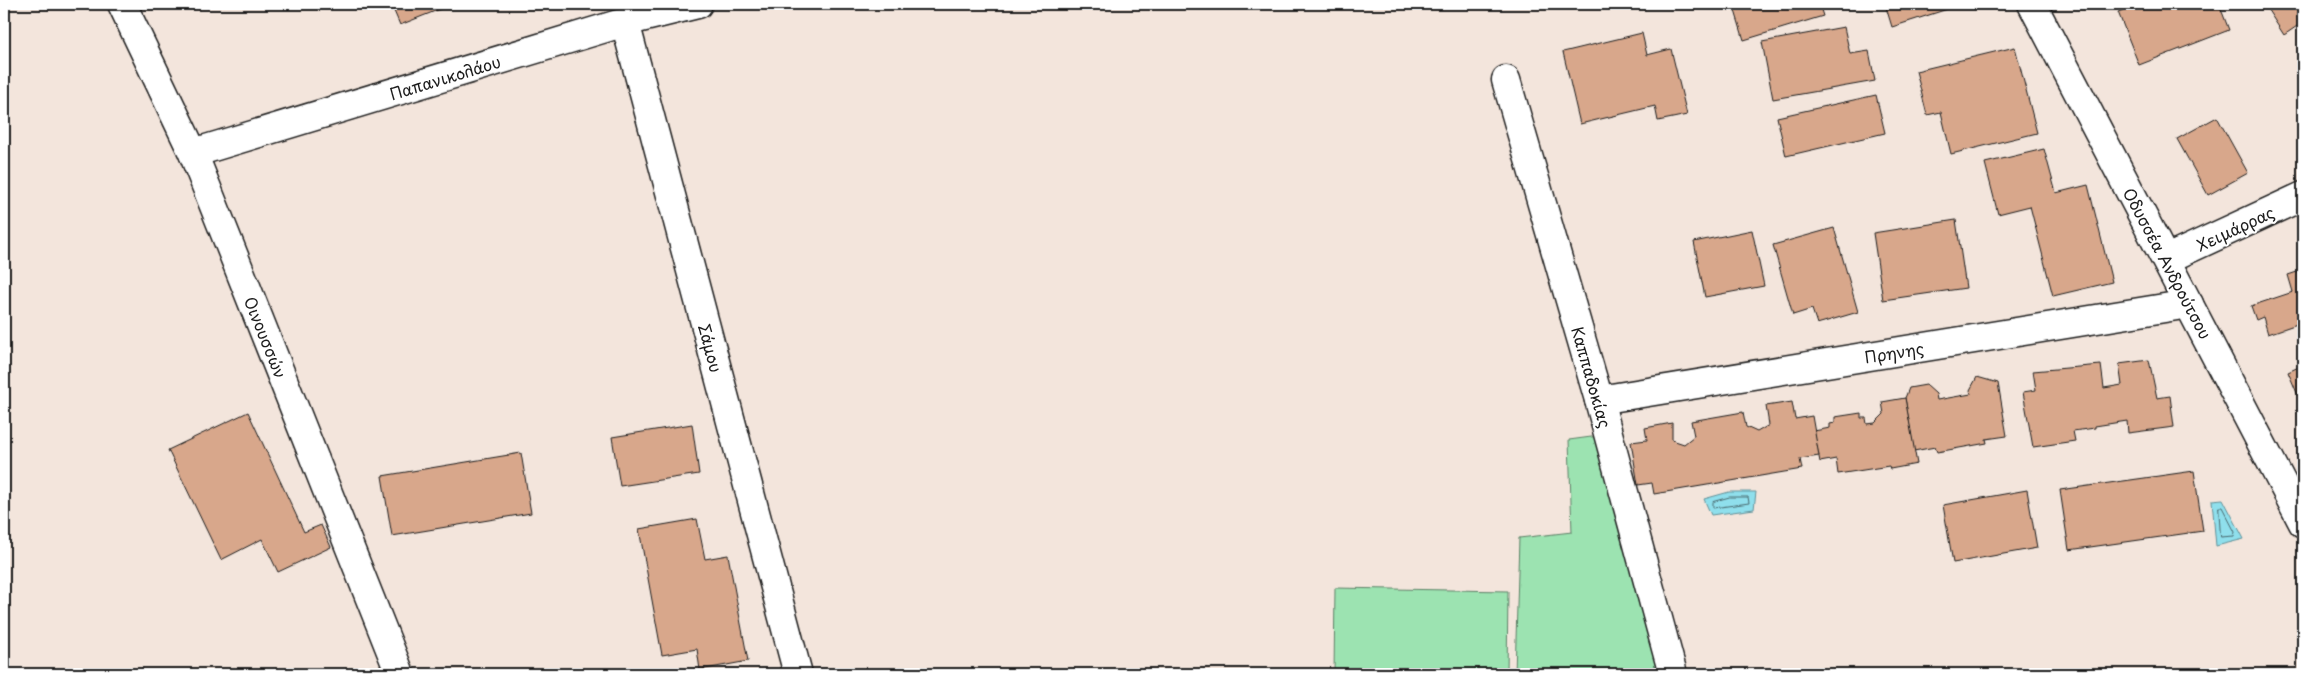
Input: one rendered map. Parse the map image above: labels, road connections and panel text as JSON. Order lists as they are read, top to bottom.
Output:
{
  "streets": {
    "street": [
      "Παπανικολάου",
      "Χειμάρρας",
      "Οδυσσέα Ανδρούτσου",
      "Οινουσσών",
      "Σάμου",
      "Πρηνης",
      "Καππαδοκίας"
    ]
  },
  "crossings": [
    ["Παπανικολάου", "Οινουσσών"],
    ["Παπανικολάου", "Σάμου"],
    ["Χειμάρρας", "Οδυσσέα Ανδρούτσου"],
    ["Οδυσσέα Ανδρούτσου", "Πρηνης"],
    ["Πρηνης", "Καππαδοκίας"]
  ]
}
